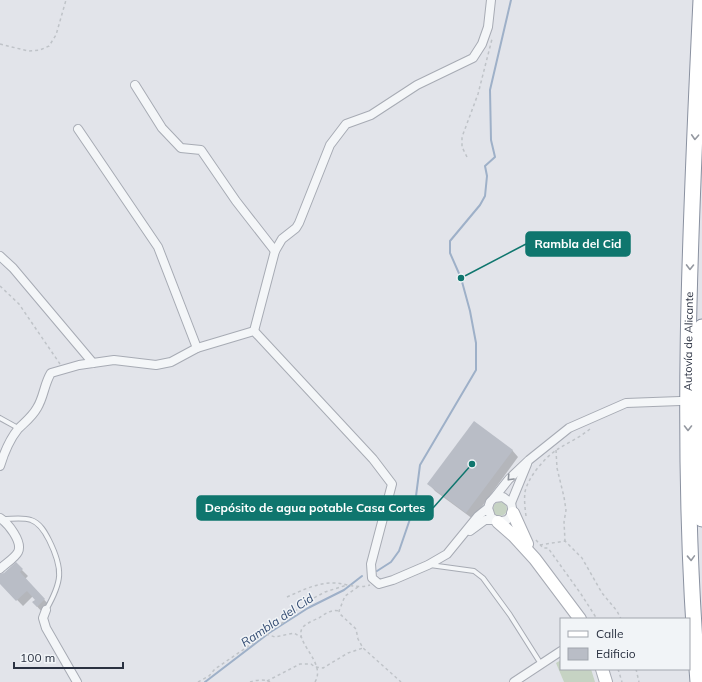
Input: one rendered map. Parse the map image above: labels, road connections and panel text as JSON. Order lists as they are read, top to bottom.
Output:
{
  "streets": {
    "highway": ["Autovía de Alicante"]
  },
  "one_way": ["Autovía de Alicante"],
  "water": ["Rambla del Cid"],
  "places": ["Rambla del Cid", "Depósito de agua potable Casa Cortes"],
  "legend": ["Calle", "Edificio"],
  "scale_bar": "100 m"
}
